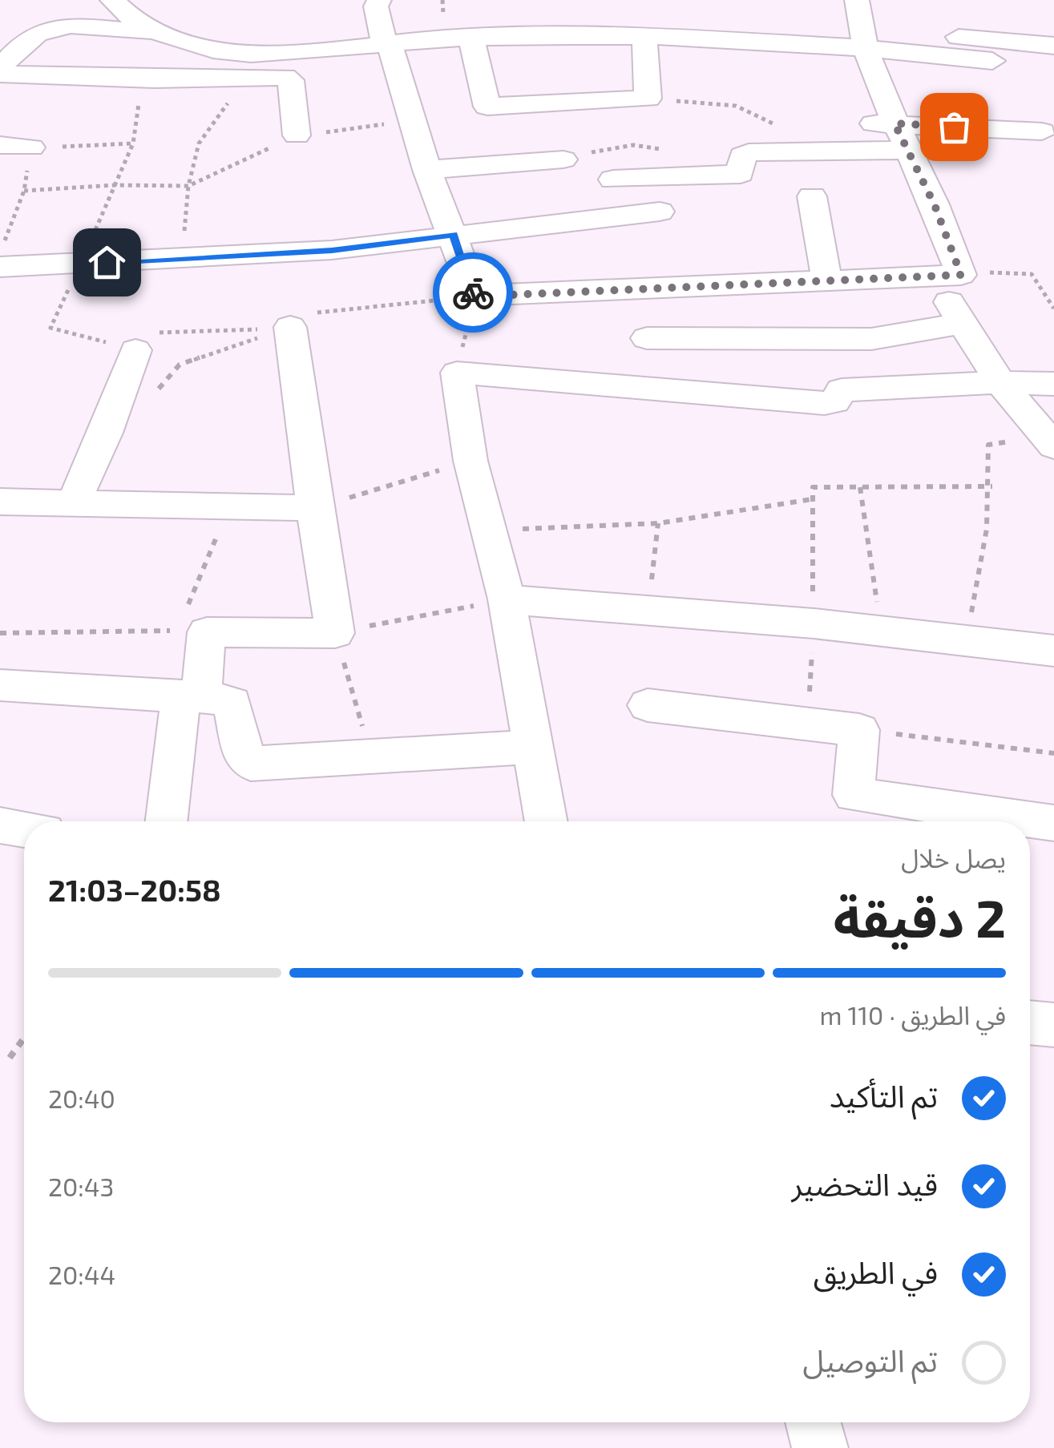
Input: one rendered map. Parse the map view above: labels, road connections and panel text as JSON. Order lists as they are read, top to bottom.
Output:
{
  "page": {
    "heading": ["2 دقيقة", "يصل خلال", "20:58–21:03"],
    "bar": "في الطريق · 110 m",
    "list": [
      ["تم التأكيد", "20:40"],
      ["قيد التحضير", "20:43"],
      ["في الطريق", "20:44"],
      "تم التوصيل"
    ]
  }
}
